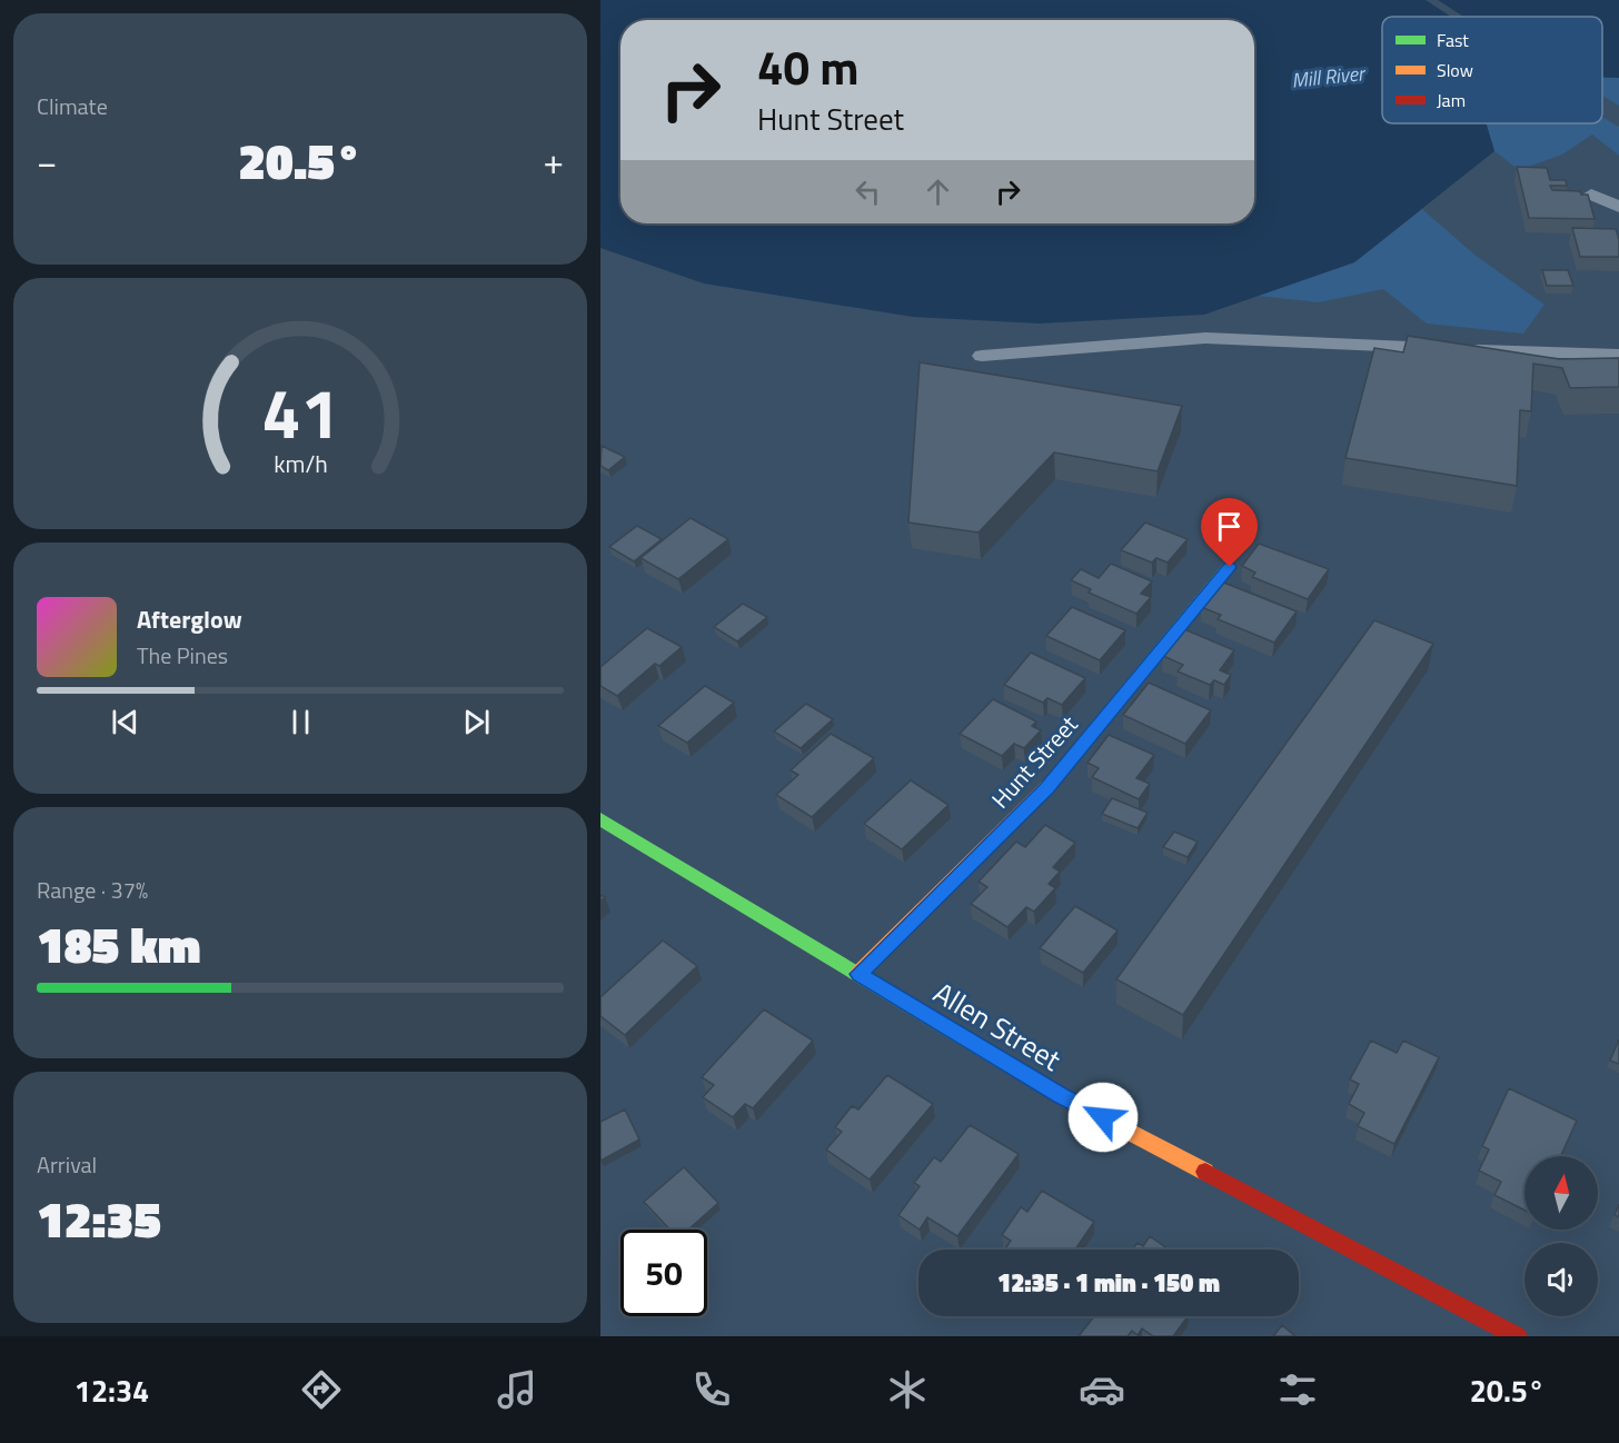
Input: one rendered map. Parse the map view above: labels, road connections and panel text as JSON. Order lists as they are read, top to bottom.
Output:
{
  "streets": {
    "main road": ["Hunt Street", "Allen Street"]
  },
  "crossings": [
    ["Hunt Street", "Allen Street"]
  ],
  "water": ["Mill River"],
  "legend": ["Fast", "Slow", "Jam"],
  "north": "top",
  "page": {
    "tile": [
      "Climate",
      ["Range · 37%", "185 km"],
      ["Arrival", "12:35"]
    ],
    "turn": ["40 m", "Hunt Street"],
    "heat": ["−", "20.5°", "+"],
    "song": ["Afterglow", "The Pines"],
    "limit": "50",
    "trip": "12:35 · 1 min · 150 m",
    "tabs": ["12:34", "20.5°"],
    "gauge": ["41", "km/h"]
  }
}
